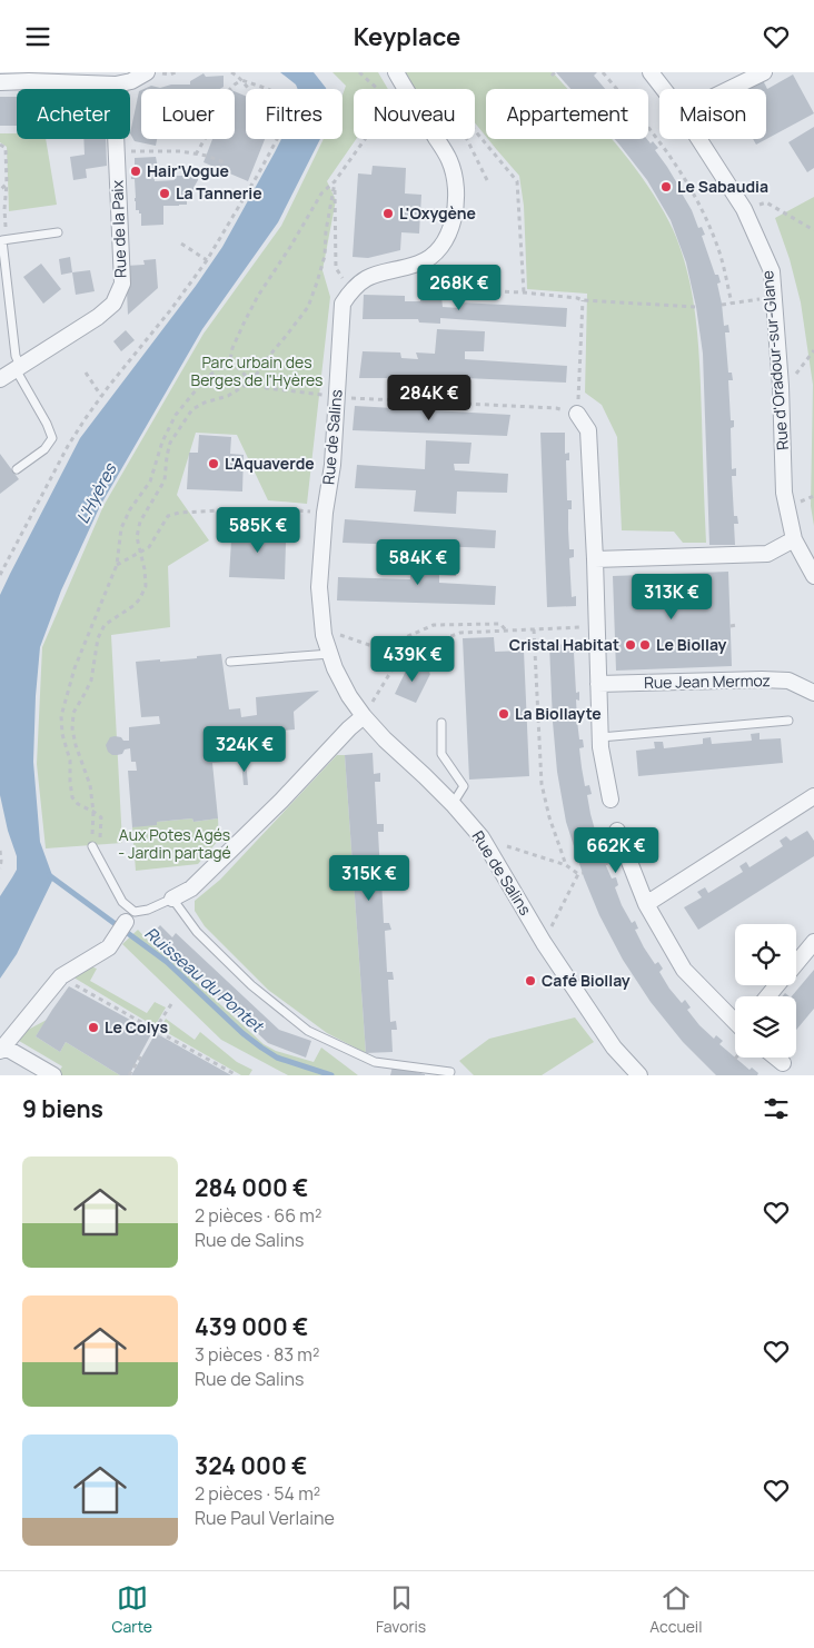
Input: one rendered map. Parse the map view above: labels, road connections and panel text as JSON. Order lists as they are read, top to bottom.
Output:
{
  "streets": {
    "street": [
      "Rue de la Paix",
      "Rue d'Oradour-sur-Glane",
      "Rue de Salins",
      "Rue Jean Mermoz"
    ]
  },
  "water": ["L'Hyères", "Ruisseau du Pontet"],
  "parks": ["Parc urbain des Berges de l'Hyères", "Aux Potes Agés - Jardin partagé"],
  "places": [
    "Hair'Vogue",
    "Le Sabaudia",
    "La Tannerie",
    "L'Oxygène",
    "L'Aquaverde",
    "Cristal Habitat",
    "Le Biollay",
    "La Biollayte",
    "Café Biollay",
    "Le Colys"
  ],
  "page": {
    "header": "Keyplace",
    "chip": [
      "Acheter",
      "Louer",
      "Filtres",
      "Nouveau",
      "Appartement",
      "Maison"
    ],
    "price": [
      "268K €",
      "284K €",
      "585K €",
      "584K €",
      "313K €",
      "439K €",
      "324K €",
      "662K €",
      "315K €"
    ],
    "heading": "9 biens",
    "list": [
      {
        "name": "284 000 €",
        "note": "2 pièces · 66 m² · Rue de Salins"
      },
      {
        "name": "439 000 €",
        "note": "3 pièces · 83 m² · Rue de Salins"
      },
      {
        "name": "324 000 €",
        "note": "2 pièces · 54 m² · Rue Paul Verlaine"
      }
    ],
    "tabs": ["Carte", "Favoris", "Accueil"]
  }
}
